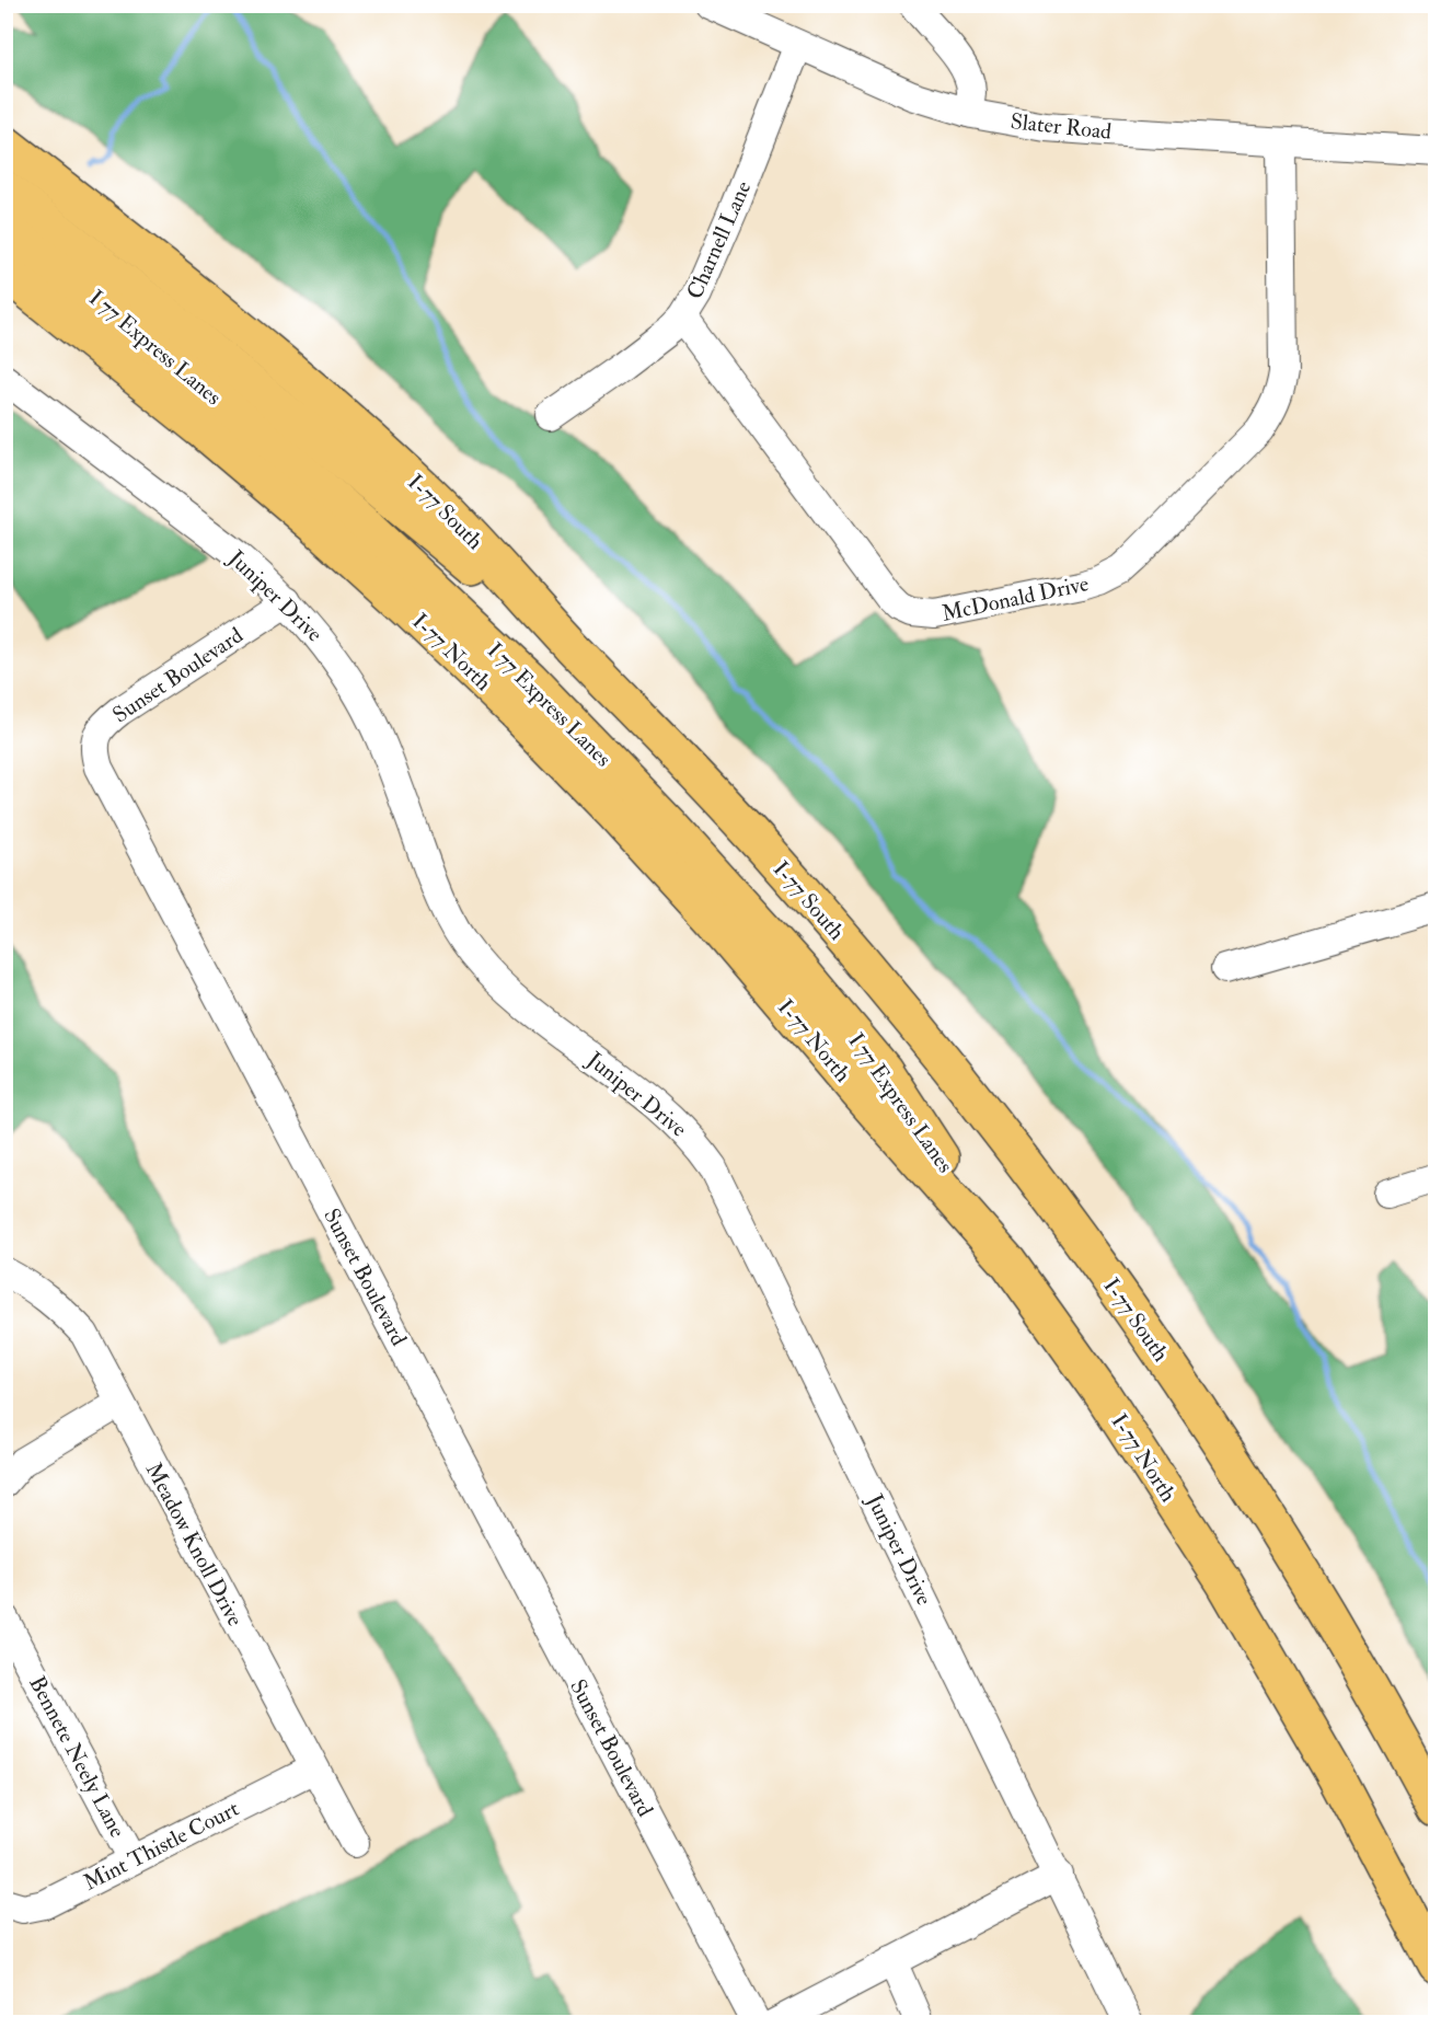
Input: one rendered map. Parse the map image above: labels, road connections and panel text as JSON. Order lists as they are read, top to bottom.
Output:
{
  "streets": {
    "highway": ["I 77 Express Lanes", "I-77 South", "I-77 North"],
    "street": [
      "Slater Road",
      "Charnell Lane",
      "Juniper Drive",
      "McDonald Drive",
      "Sunset Boulevard",
      "Meadow Knoll Drive",
      "Bennete Neely Lane",
      "Mint Thistle Court"
    ]
  },
  "crossings": [
    ["Slater Road", "Charnell Lane"],
    ["Slater Road", "McDonald Drive"],
    ["Charnell Lane", "McDonald Drive"],
    ["I 77 Express Lanes", "I-77 South"],
    ["I 77 Express Lanes", "I-77 North"],
    ["Juniper Drive", "Sunset Boulevard"],
    ["Meadow Knoll Drive", "Mint Thistle Court"],
    ["Bennete Neely Lane", "Mint Thistle Court"]
  ]
}
